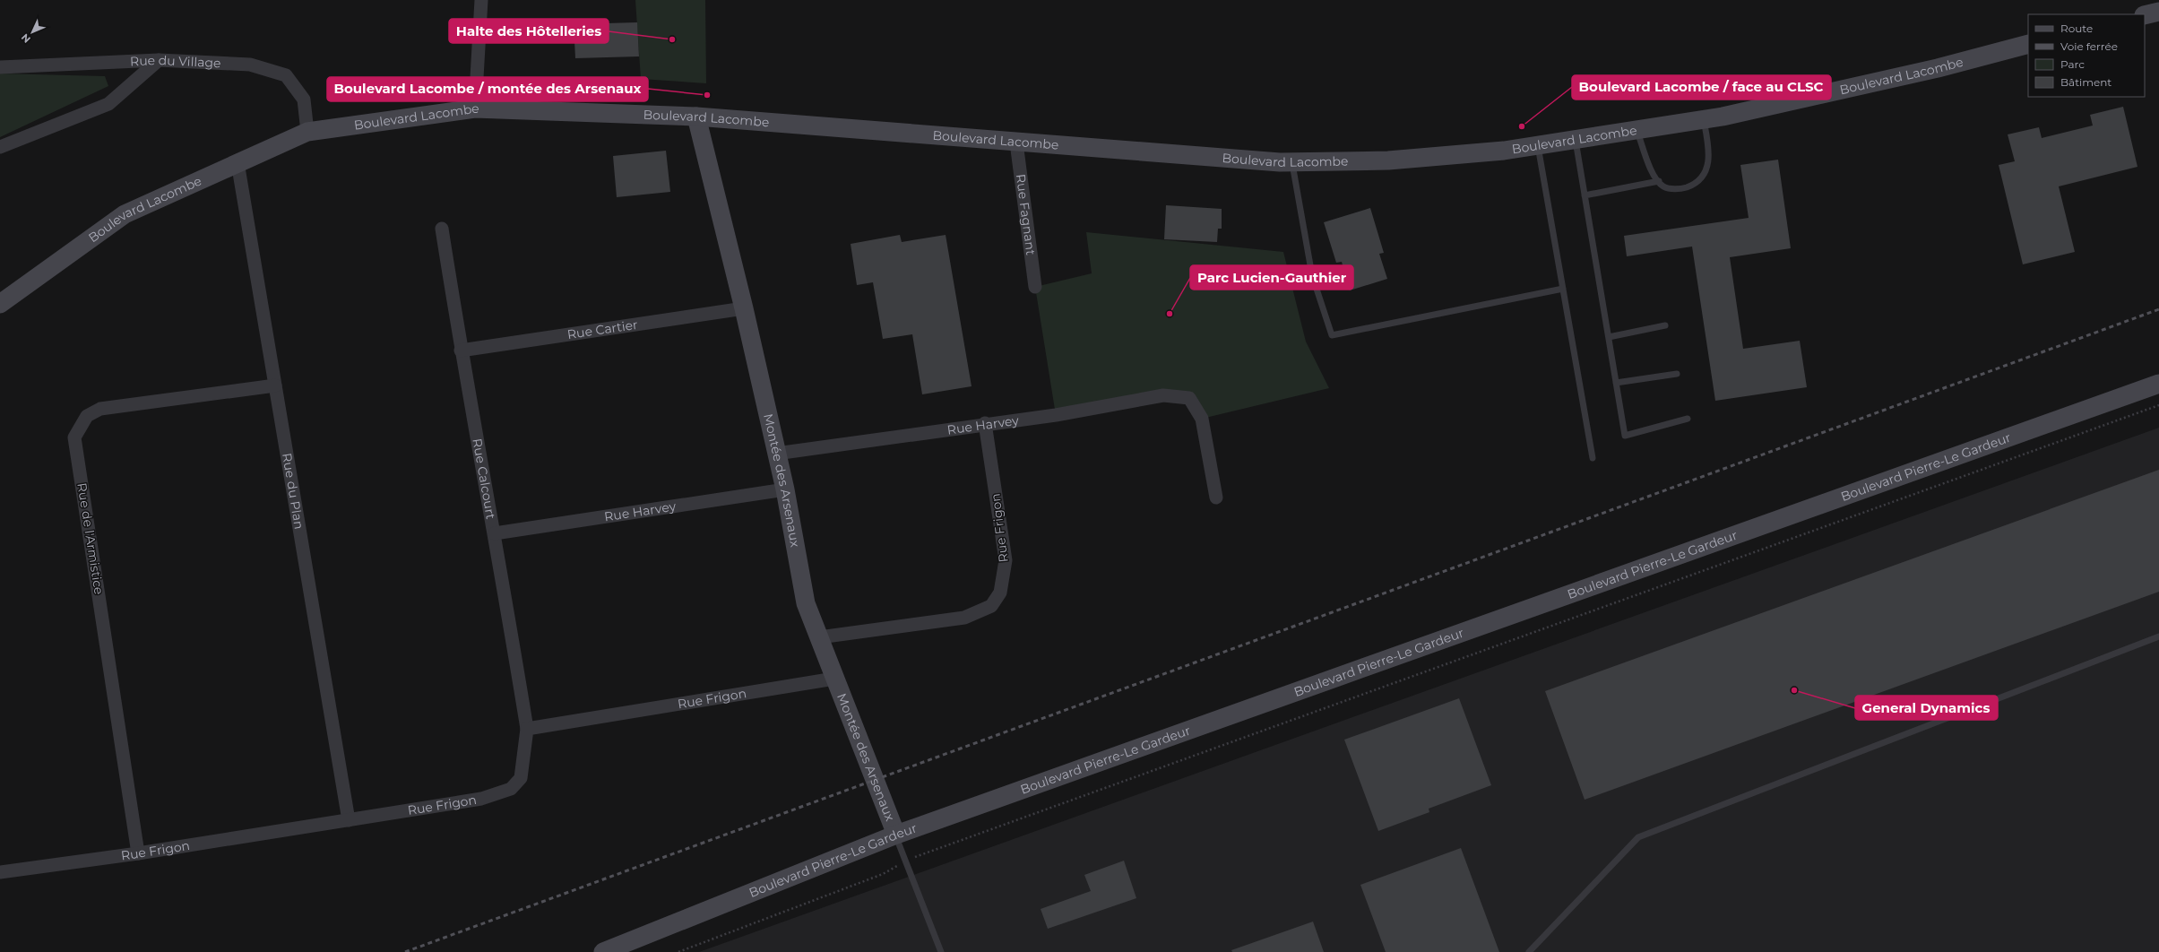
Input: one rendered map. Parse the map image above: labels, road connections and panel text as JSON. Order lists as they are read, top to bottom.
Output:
{
  "streets": {
    "street": [
      "Rue du Village",
      "Boulevard Lacombe",
      "Rue Fagnant",
      "Rue Cartier",
      "Rue Harvey",
      "Boulevard Pierre-Le Gardeur",
      "Rue Calcourt",
      "Montée des Arsenaux",
      "Rue du Plan",
      "Rue Frigon",
      "Rue de l'Armistice"
    ]
  },
  "crossings": [
    ["Rue du Village", "Boulevard Lacombe"],
    ["Boulevard Lacombe", "Rue Fagnant"],
    ["Boulevard Lacombe", "Montée des Arsenaux"],
    ["Boulevard Lacombe", "Rue du Plan"],
    ["Rue Cartier", "Rue Calcourt"],
    ["Rue Cartier", "Montée des Arsenaux"],
    ["Rue Harvey", "Rue Calcourt"],
    ["Rue Harvey", "Montée des Arsenaux"],
    ["Rue Harvey", "Rue Frigon"],
    ["Boulevard Pierre-Le Gardeur", "Montée des Arsenaux"],
    ["Rue Calcourt", "Rue Frigon"],
    ["Montée des Arsenaux", "Rue Frigon"],
    ["Rue du Plan", "Rue Frigon"],
    ["Rue du Plan", "Rue de l'Armistice"],
    ["Rue Frigon", "Rue de l'Armistice"]
  ],
  "places": [
    "Halte des Hôtelleries",
    "Boulevard Lacombe / montée des Arsenaux",
    "Boulevard Lacombe / face au CLSC",
    "Parc Lucien-Gauthier",
    "General Dynamics"
  ],
  "legend": [
    "Route",
    "Voie ferrée",
    "Parc",
    "Bâtiment"
  ],
  "north": "bottom left"
}
